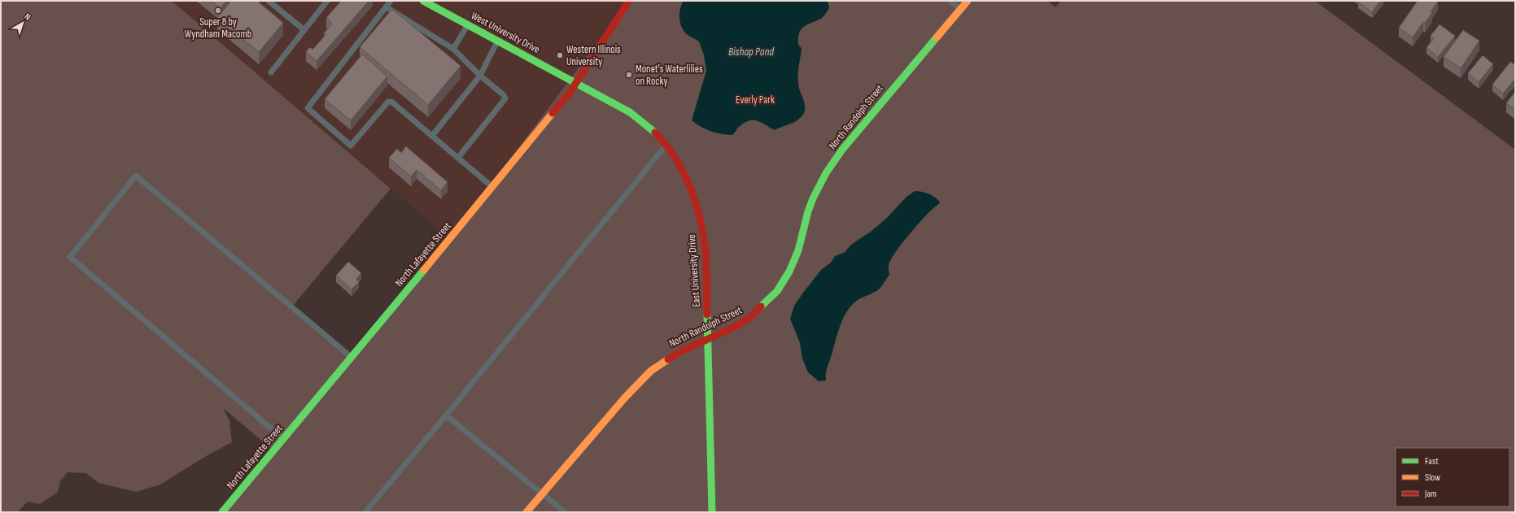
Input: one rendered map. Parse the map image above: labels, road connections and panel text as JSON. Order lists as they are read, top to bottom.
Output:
{
  "streets": {
    "main road": [
      "West University Drive",
      "North Randolph Street",
      "North Lafayette Street",
      "East University Drive"
    ]
  },
  "crossings": [
    ["West University Drive", "North Lafayette Street"],
    ["West University Drive", "East University Drive"],
    ["North Randolph Street", "East University Drive"],
    ["North Lafayette Street", "East University Drive"]
  ],
  "water": ["Bishop Pond"],
  "parks": ["Everly Park"],
  "places": ["Super 8 by Wyndham Macomb", "Western Illinois University", "Monet's Waterlilies on Rocky"],
  "legend": ["Fast", "Slow", "Jam"],
  "north": "top right"
}
